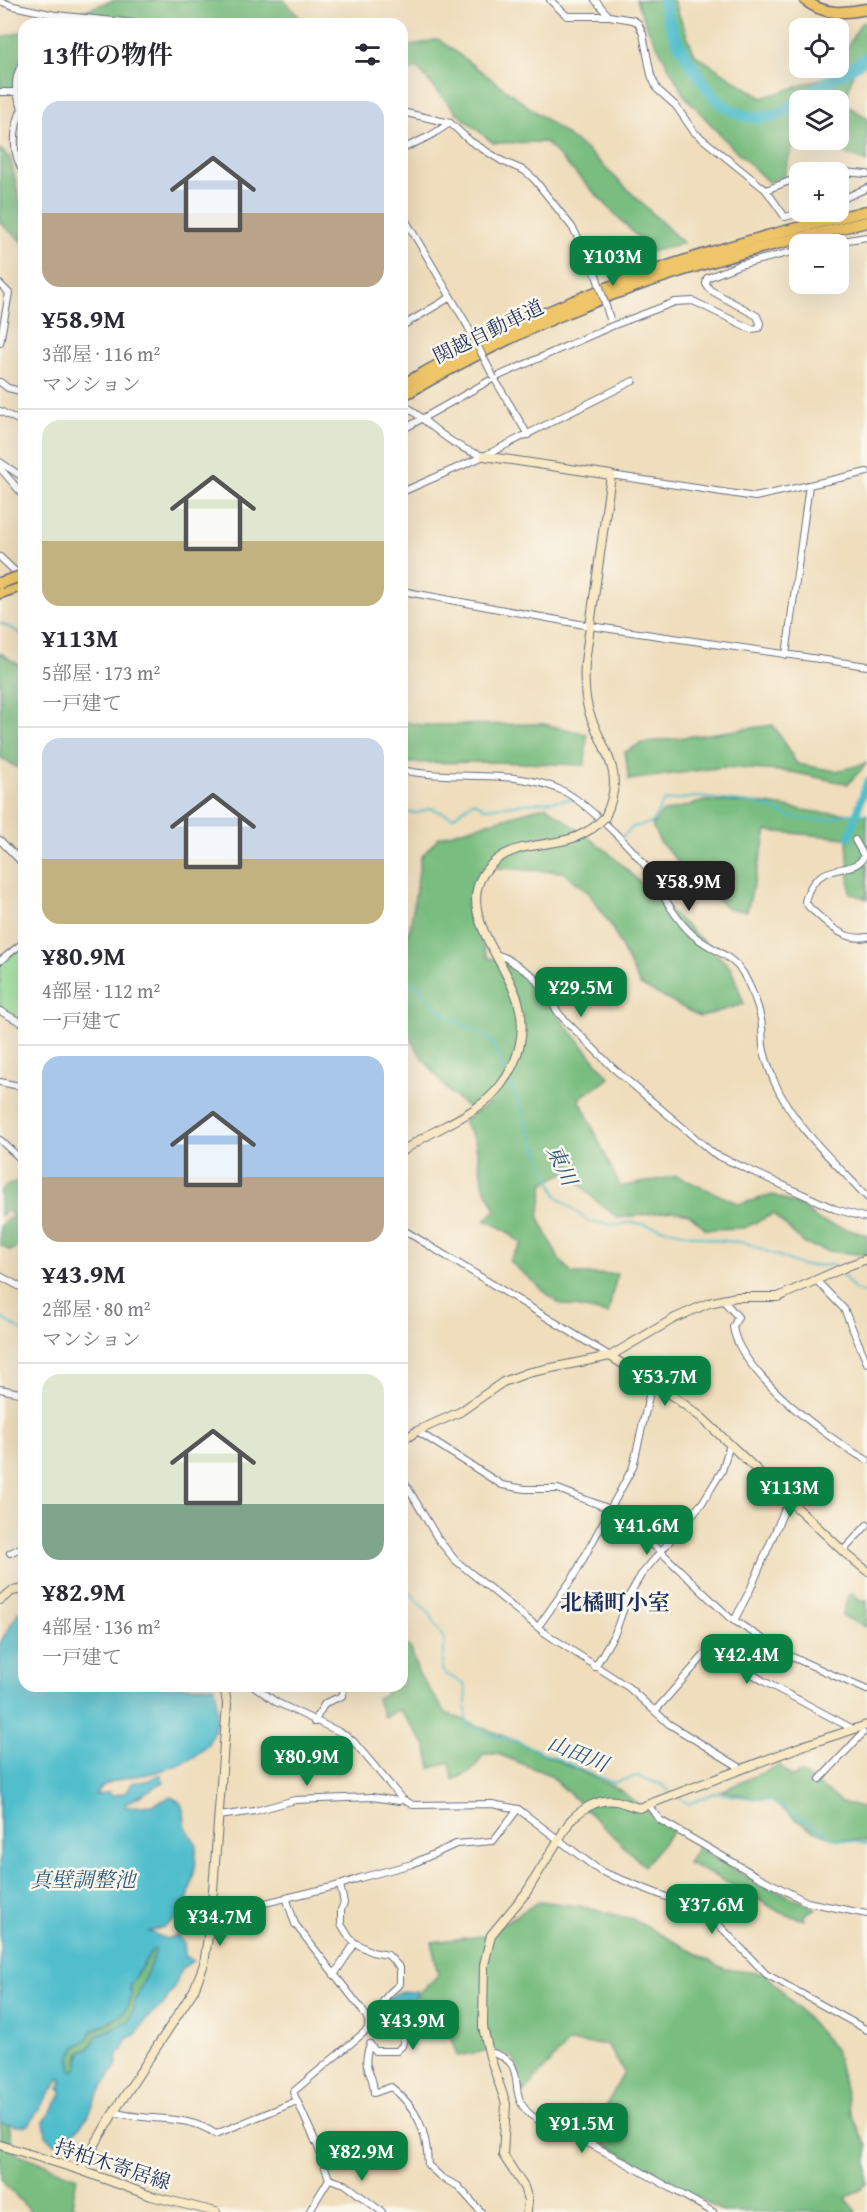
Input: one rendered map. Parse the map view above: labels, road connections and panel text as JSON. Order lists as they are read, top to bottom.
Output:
{
  "streets": {
    "highway": ["関越自動車道"],
    "street": ["持柏木寄居線"]
  },
  "districts": ["北橘町小室"],
  "water": ["東川", "山田川", "真壁調整池"],
  "page": {
    "map_buttons": ["+", "−"],
    "heading": "13件の物件",
    "list": [
      {
        "name": "¥58.9M",
        "note": "3部屋 · 116 m² · マンション"
      },
      {
        "name": "¥113M",
        "note": "5部屋 · 173 m² · 一戸建て"
      },
      {
        "name": "¥80.9M",
        "note": "4部屋 · 112 m² · 一戸建て"
      },
      {
        "name": "¥43.9M",
        "note": "2部屋 · 80 m² · マンション"
      },
      {
        "name": "¥82.9M",
        "note": "4部屋 · 136 m² · 一戸建て"
      }
    ],
    "price": [
      "¥103M",
      "¥58.9M",
      "¥29.5M",
      "¥53.7M",
      "¥113M",
      "¥41.6M",
      "¥42.4M",
      "¥80.9M",
      "¥37.6M",
      "¥34.7M",
      "¥43.9M",
      "¥91.5M",
      "¥82.9M"
    ]
  }
}
